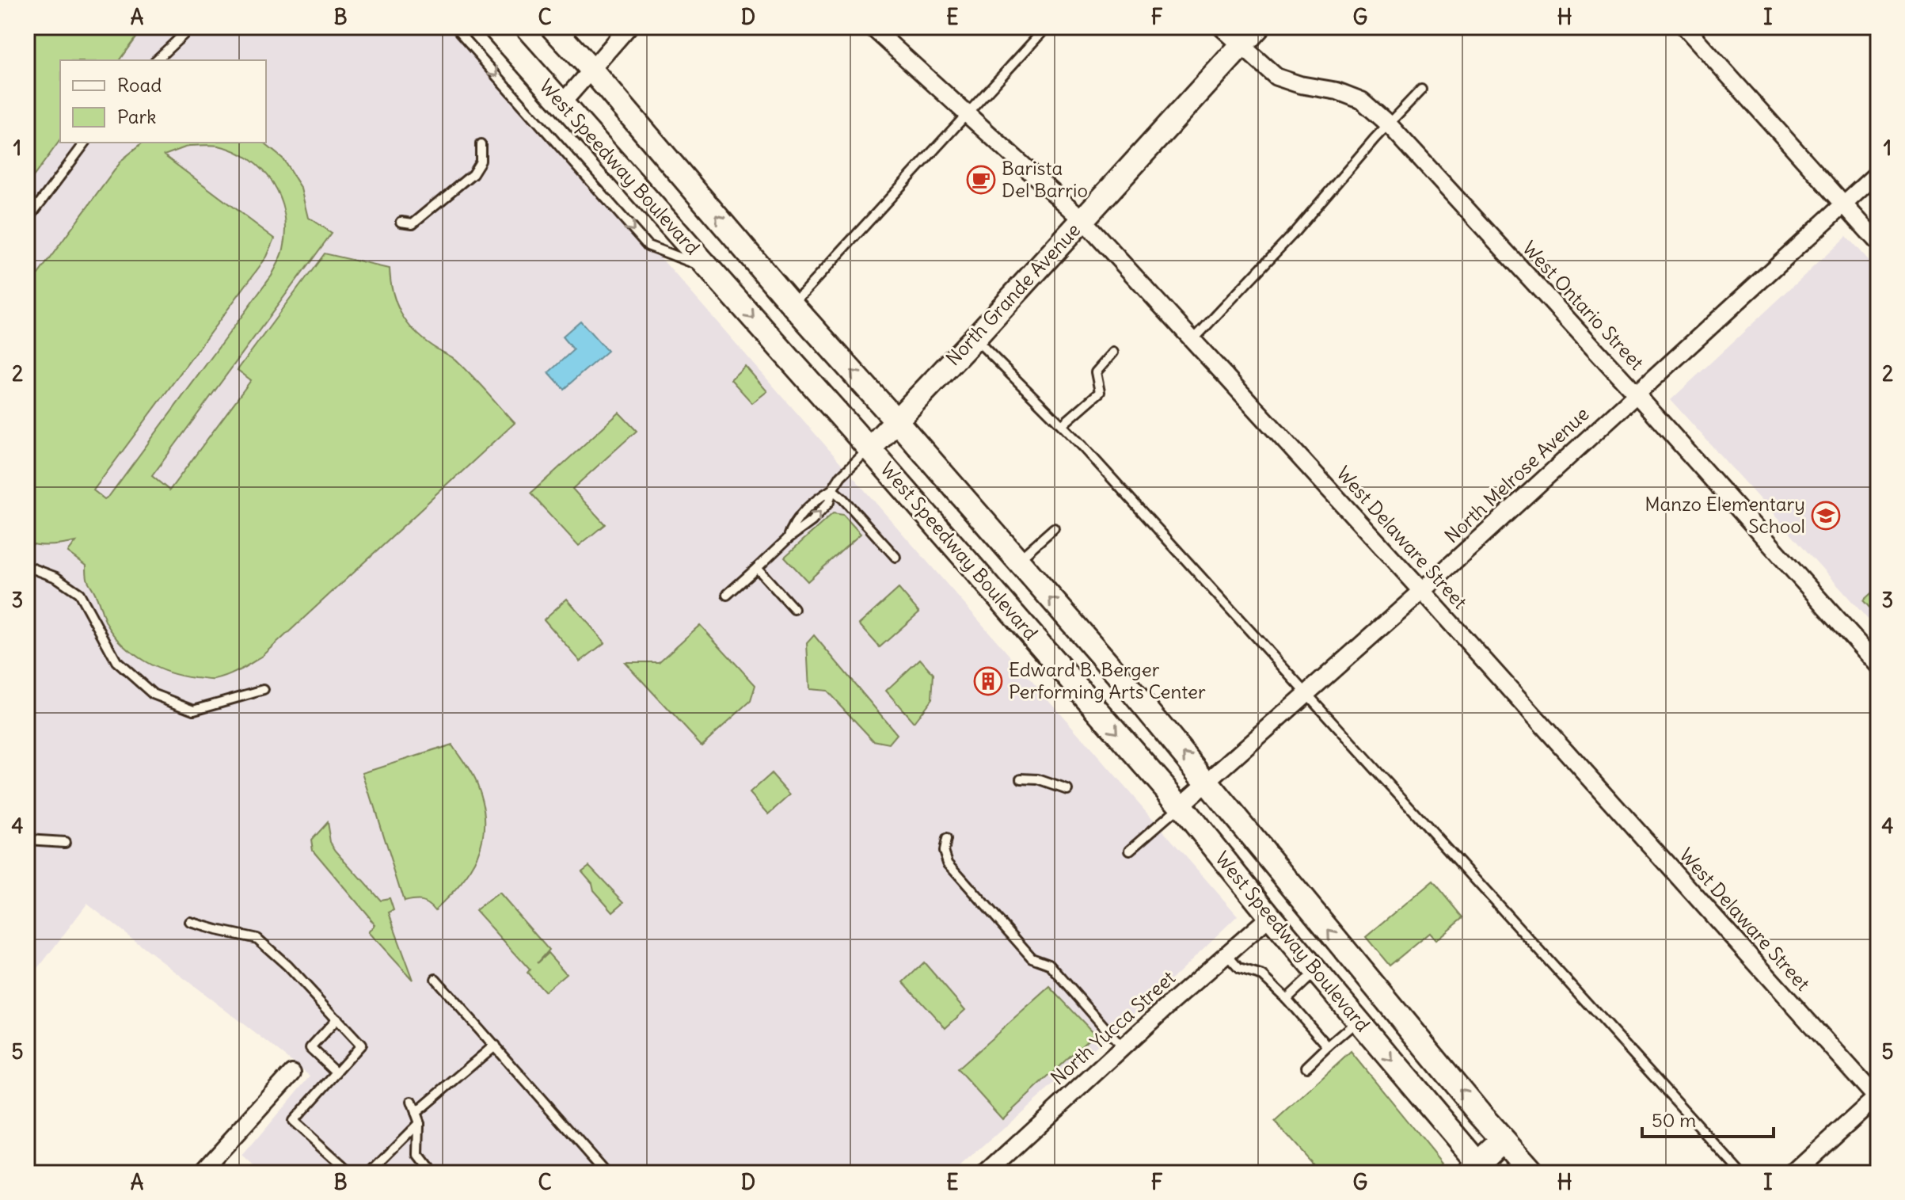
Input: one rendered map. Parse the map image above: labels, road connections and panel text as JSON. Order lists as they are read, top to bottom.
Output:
{
  "streets": {
    "main road": ["West Speedway Boulevard", "North Grande Avenue"],
    "street": [
      "West Ontario Street",
      "North Melrose Avenue",
      "West Delaware Street",
      "North Yucca Street"
    ]
  },
  "crossings": [
    ["West Speedway Boulevard", "North Grande Avenue"],
    ["West Speedway Boulevard", "North Melrose Avenue"],
    ["West Speedway Boulevard", "North Yucca Street"],
    ["North Grande Avenue", "West Ontario Street"],
    ["North Grande Avenue", "West Delaware Street"],
    ["West Ontario Street", "North Melrose Avenue"],
    ["North Melrose Avenue", "West Delaware Street"]
  ],
  "places": {
    "cafe": ["Barista Del Barrio"],
    "school or university": ["Manzo Elementary School"],
    "building": ["Edward B. Berger Performing Arts Center"]
  },
  "legend": ["Road", "Park"],
  "scale_bar": "50 m",
  "grid": {
    "columns": [
      "A",
      "B",
      "C",
      "D",
      "E",
      "F",
      "G",
      "H",
      "I"
    ],
    "rows": [
      "1",
      "2",
      "3",
      "4",
      "5"
    ]
  }
}
